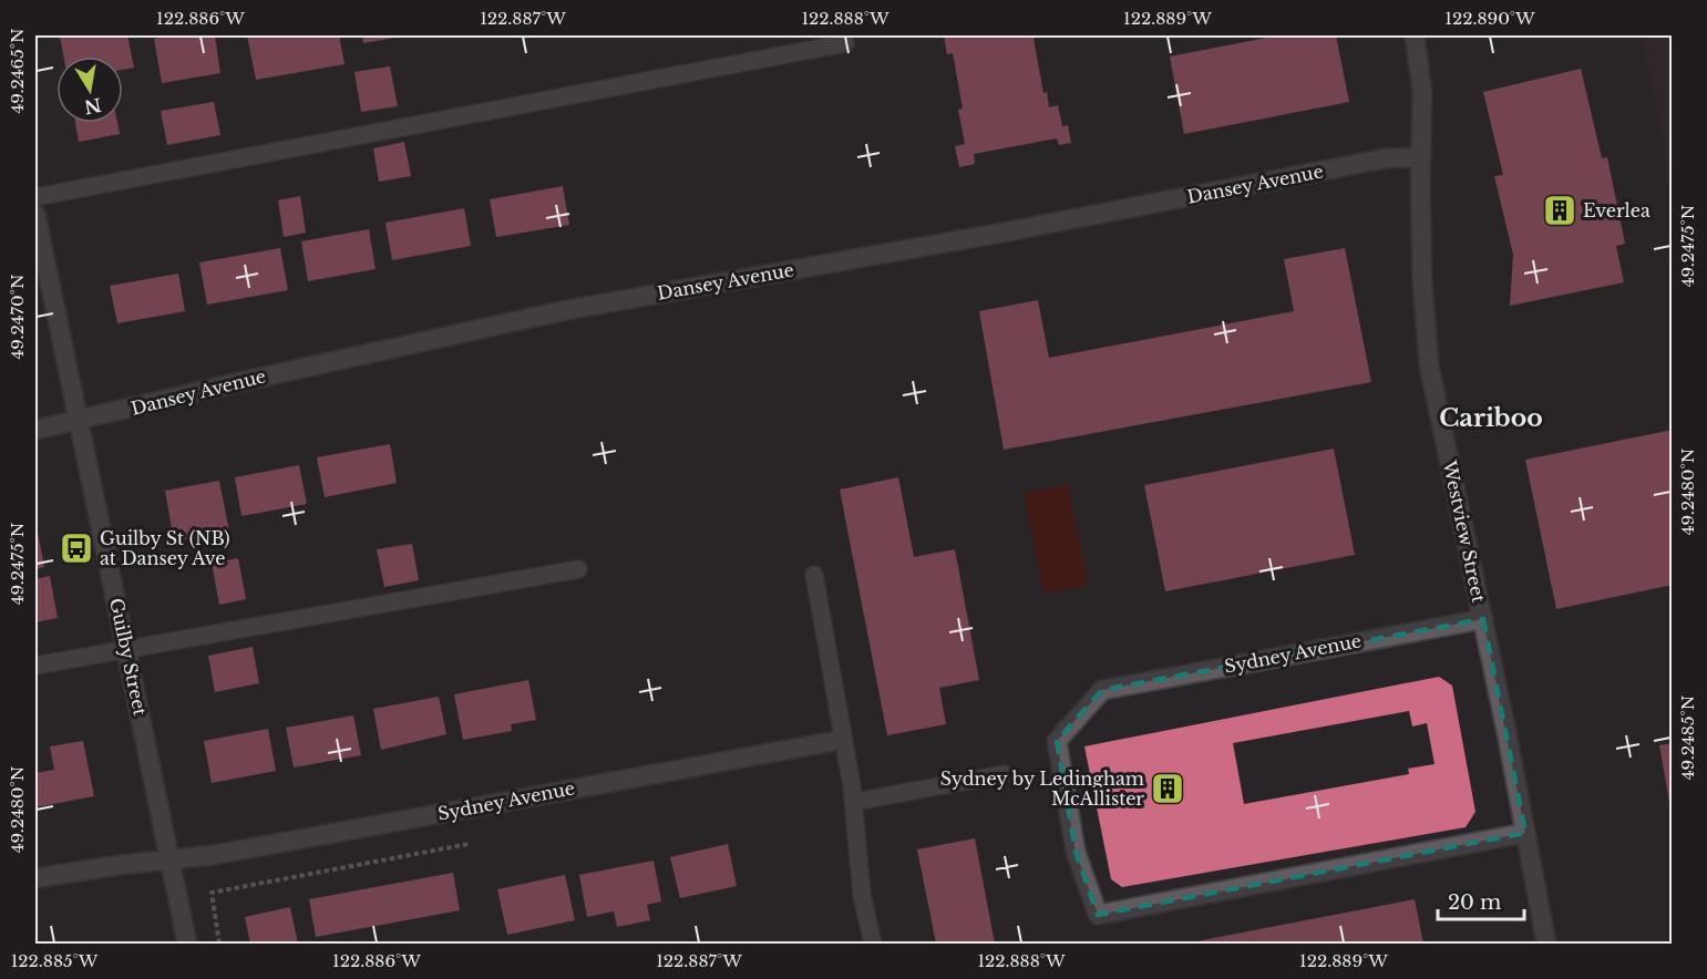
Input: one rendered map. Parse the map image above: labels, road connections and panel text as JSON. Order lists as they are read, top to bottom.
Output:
{
  "streets": {
    "street": [
      "Dansey Avenue",
      "Westview Street",
      "Sydney Avenue",
      "Guilby Street"
    ]
  },
  "crossings": [
    ["Dansey Avenue", "Westview Street"],
    ["Dansey Avenue", "Guilby Street"],
    ["Westview Street", "Sydney Avenue"],
    ["Sydney Avenue", "Guilby Street"]
  ],
  "districts": ["Cariboo"],
  "places": {
    "building": ["Everlea", "Sydney by Ledingham McAllister"],
    "bus stop": ["Guilby St (NB) at Dansey Ave"]
  },
  "scale_bar": "20 m",
  "north": "bottom",
  "coordinates": [
    "122.886°W",
    "122.887°W",
    "122.888°W",
    "122.889°W",
    "122.890°W",
    "49.2465°N",
    "49.2475°N",
    "49.2470°N",
    "49.2480°N",
    "49.2485°N",
    "122.885°W"
  ]
}
